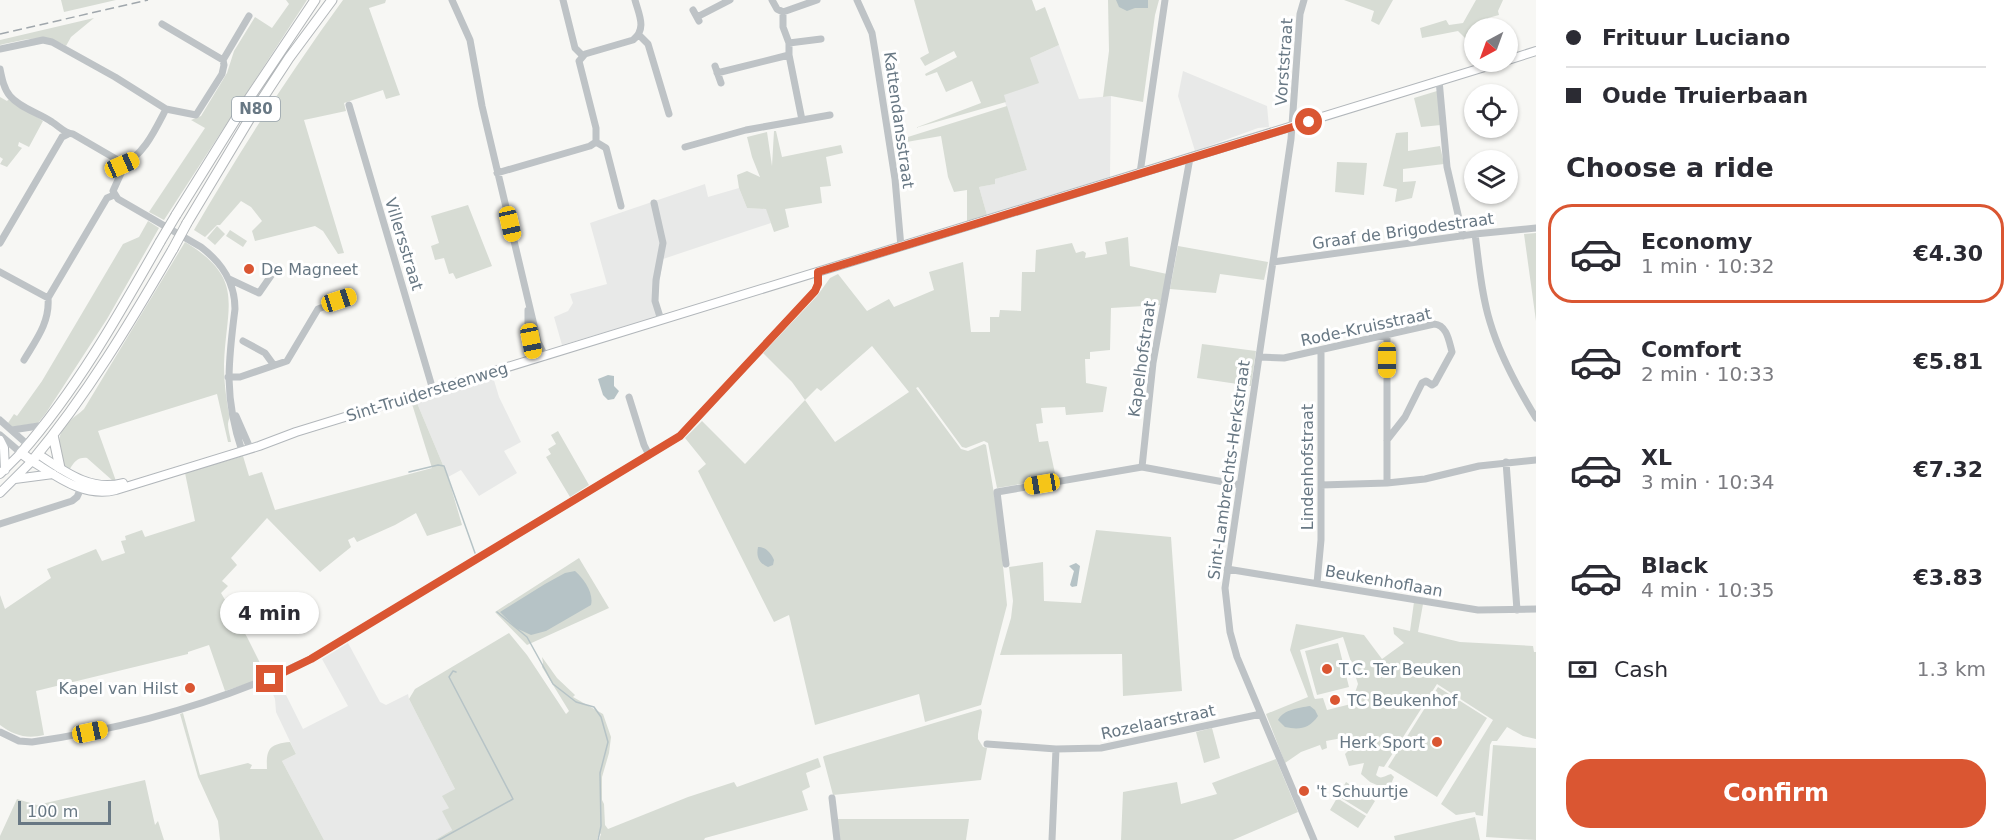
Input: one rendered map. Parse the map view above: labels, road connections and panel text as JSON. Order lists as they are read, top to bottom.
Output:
{
  "streets": {
    "highway": ["N80", "Sint-Truidersteenweg"],
    "street": [
      "Vorststraat",
      "Kattendansstraat",
      "Graaf de Brigodestraat",
      "Villersstraat",
      "Rode-Kruisstraat",
      "Kapelhofstraat",
      "Lindenhofstraat",
      "Sint-Lambrechts-Herkstraat",
      "Beukenhoflaan",
      "Rozelaarstraat"
    ]
  },
  "crossings": [
    ["Vorststraat", "Sint-Truidersteenweg"],
    ["Vorststraat", "Sint-Lambrechts-Herkstraat"],
    ["N80", "Sint-Truidersteenweg"],
    ["Kattendansstraat", "Sint-Truidersteenweg"],
    ["Graaf de Brigodestraat", "Sint-Lambrechts-Herkstraat"],
    ["Villersstraat", "Sint-Truidersteenweg"],
    ["Rode-Kruisstraat", "Lindenhofstraat"],
    ["Rode-Kruisstraat", "Sint-Lambrechts-Herkstraat"],
    ["Kapelhofstraat", "Sint-Truidersteenweg"],
    ["Sint-Truidersteenweg", "Sint-Lambrechts-Herkstraat"],
    ["Lindenhofstraat", "Beukenhoflaan"],
    ["Sint-Lambrechts-Herkstraat", "Beukenhoflaan"],
    ["Sint-Lambrechts-Herkstraat", "Rozelaarstraat"]
  ],
  "places": [
    "De Magneet",
    "T.C. Ter Beuken",
    "Kapel van Hilst",
    "TC Beukenhof",
    "Herk Sport",
    "'t Schuurtje"
  ],
  "scale_bar": "100 m",
  "north": "bottom left",
  "page": {
    "banner": ["Frituur Luciano", "Oude Truierbaan"],
    "heading": "Choose a ride",
    "list": [
      {
        "name": "Economy",
        "note": "1 min · 10:32",
        "value": "€4.30"
      },
      {
        "name": "Comfort",
        "note": "2 min · 10:33",
        "value": "€5.81"
      },
      {
        "name": "XL",
        "note": "3 min · 10:34",
        "value": "€7.32"
      },
      {
        "name": "Black",
        "note": "4 min · 10:35",
        "value": "€3.83"
      }
    ],
    "bubble": "4 min",
    "pay": ["Cash", "1.3 km"],
    "buttons": "Confirm",
    "scale": "100 m"
  }
}
